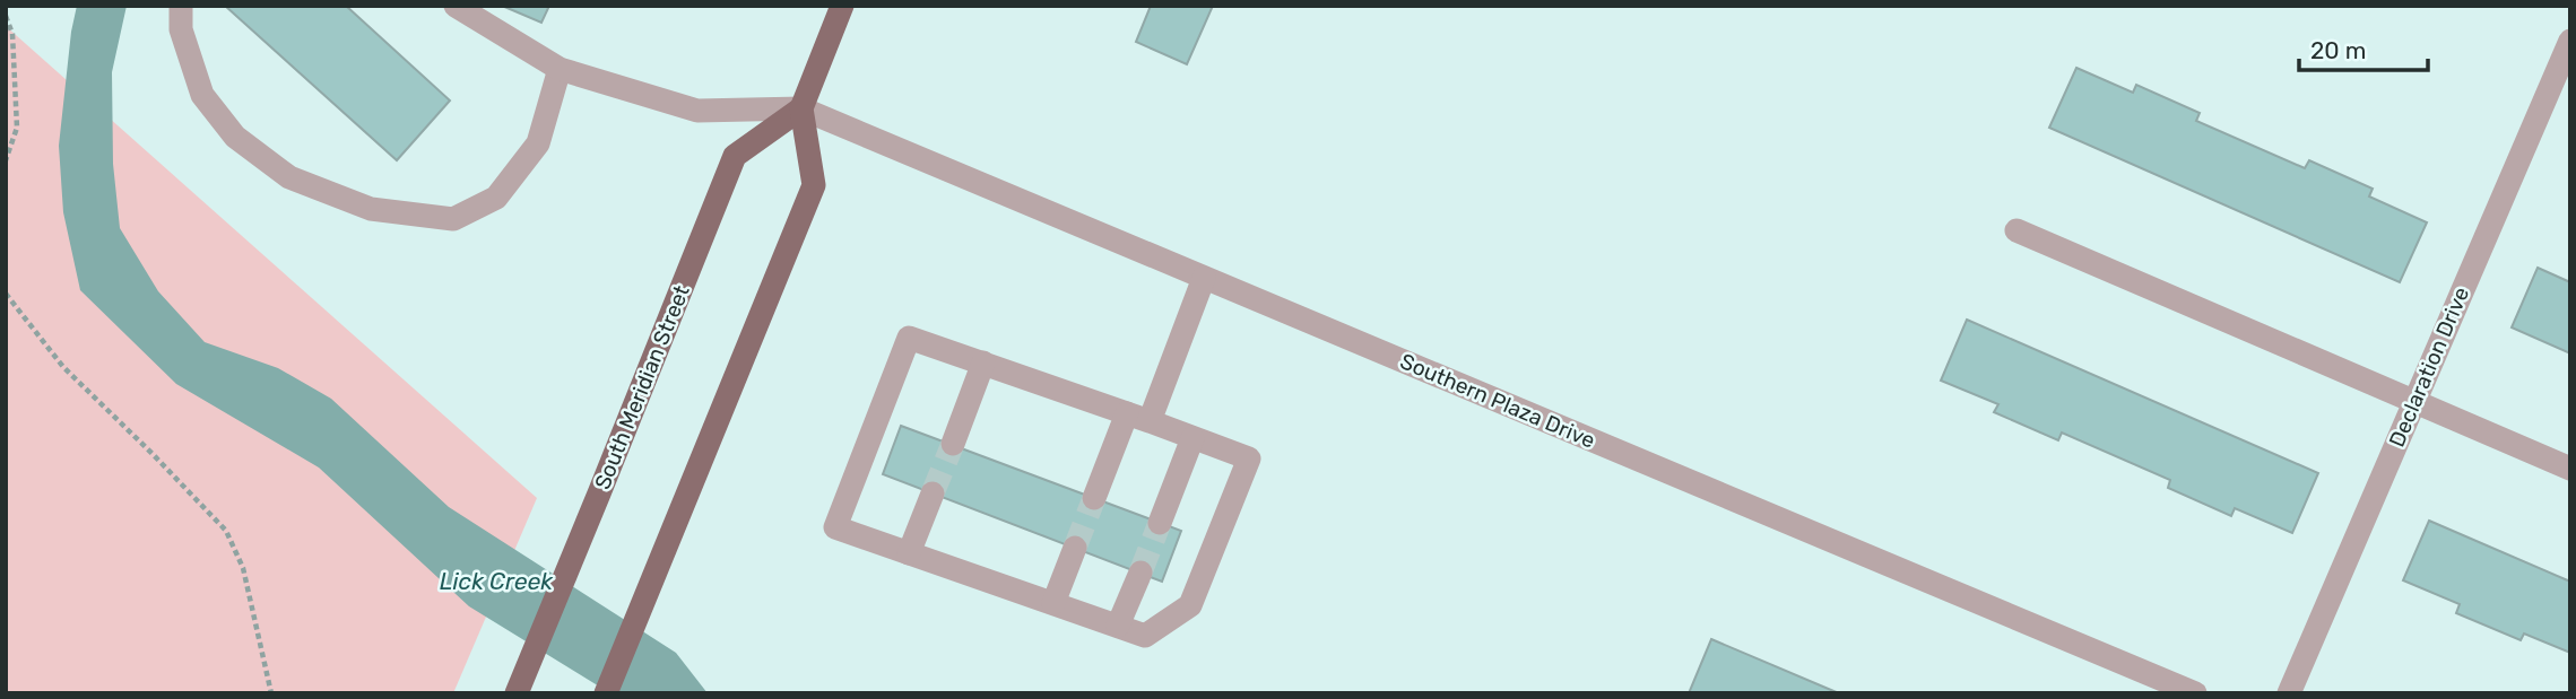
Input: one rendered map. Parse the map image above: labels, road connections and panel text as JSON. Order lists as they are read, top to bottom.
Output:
{
  "streets": {
    "main road": ["South Meridian Street"],
    "street": ["Declaration Drive", "Southern Plaza Drive"]
  },
  "crossings": [
    ["South Meridian Street", "Southern Plaza Drive"]
  ],
  "water": ["Lick Creek"],
  "scale_bar": "20 m"
}
